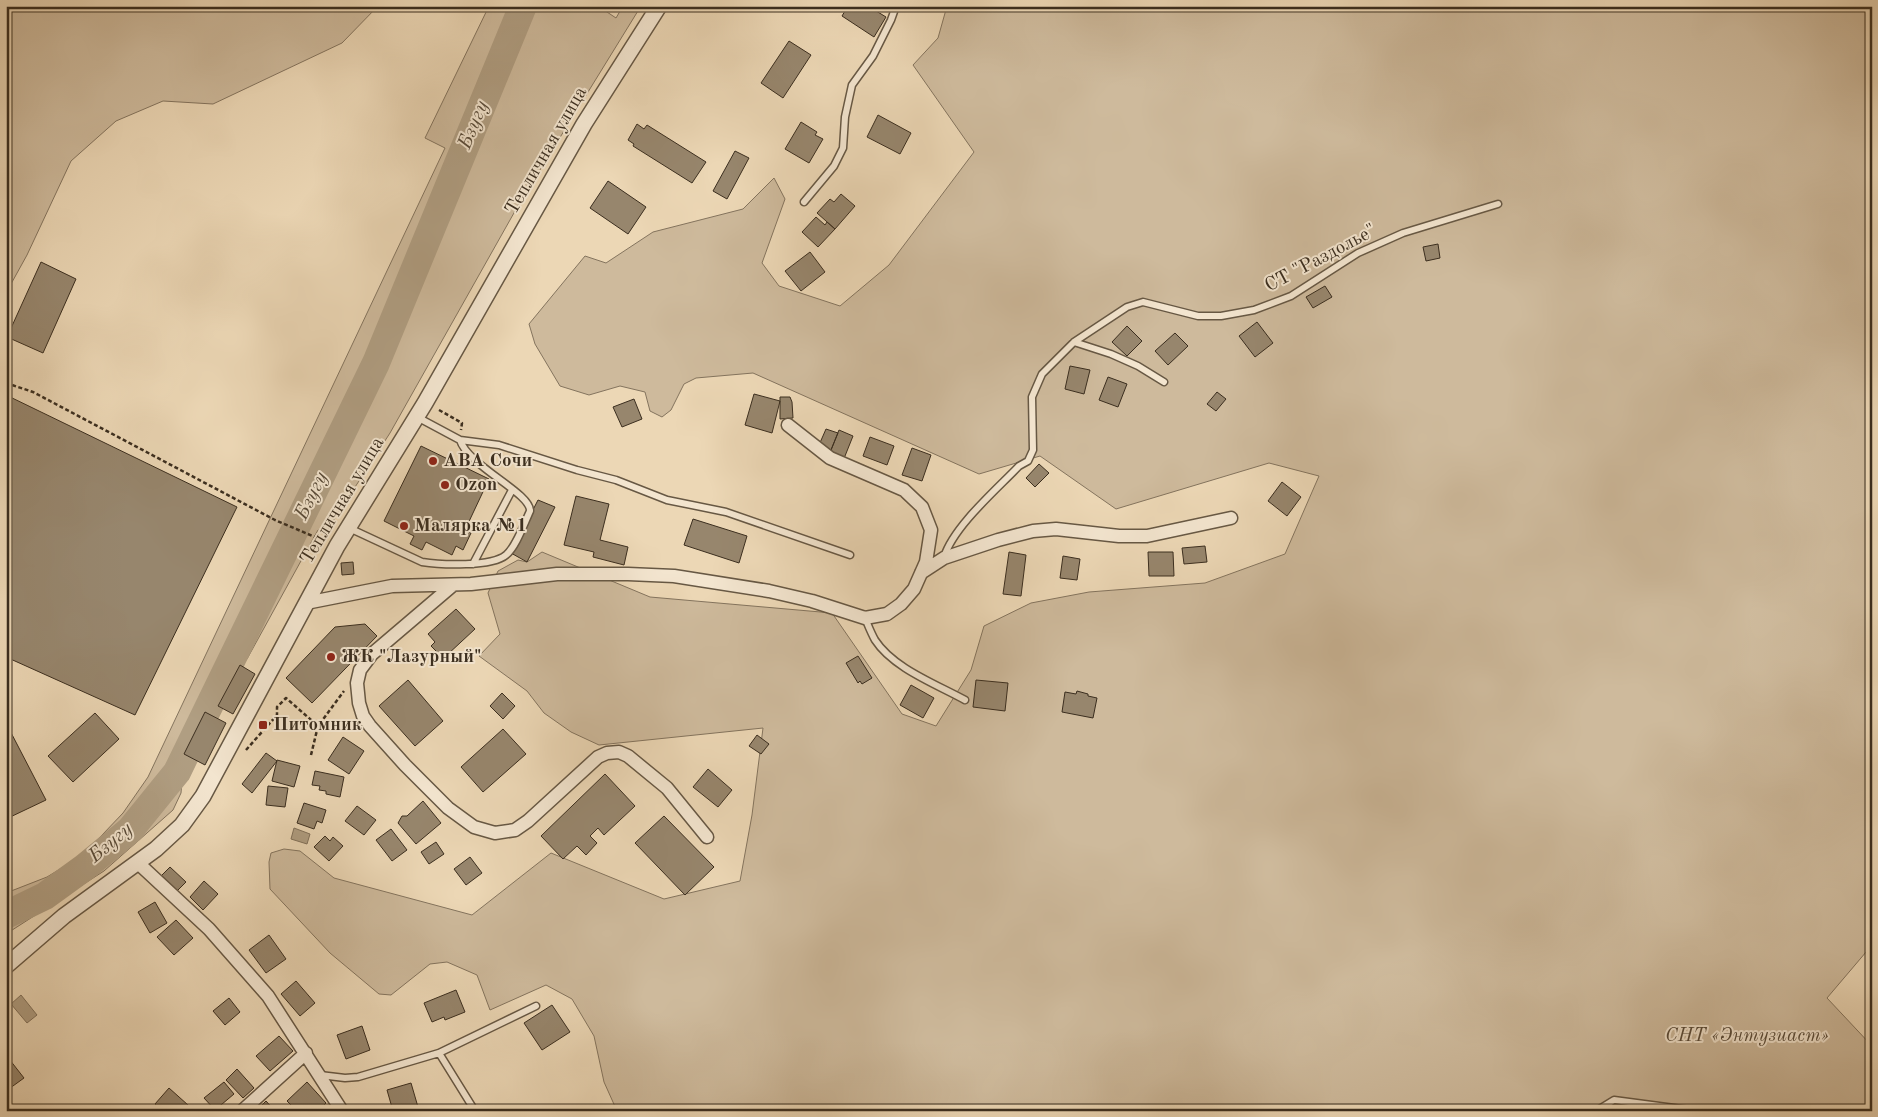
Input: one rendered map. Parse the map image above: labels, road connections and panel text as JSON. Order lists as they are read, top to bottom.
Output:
{
  "streets": {
    "street": ["Тепличная улица"],
    "lane": ["СТ \"Раздолье\""]
  },
  "water": ["Бзугу"],
  "parks": ["СНТ «Энтузиаст»"],
  "places": {
    "other": [
      "АВА Сочи",
      "Ozon",
      "Малярка №1",
      "ЖК \"Лазурный\""
    ],
    "transit": ["Питомник"]
  }
}
